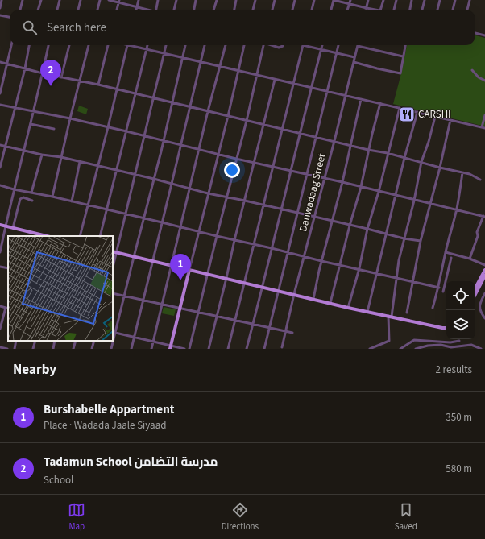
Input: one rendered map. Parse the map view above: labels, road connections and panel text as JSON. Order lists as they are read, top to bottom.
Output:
{
  "streets": {
    "street": ["Danwadaag Street"]
  },
  "places": {
    "restaurant": ["CARSHI"]
  },
  "page": {
    "search": "Search here",
    "pins": ["2", "1"],
    "heading": ["Nearby", "2 results"],
    "list": [
      {
        "mark": "1",
        "name": "Burshabelle Appartment",
        "note": "Place · Wadada Jaale Siyaad",
        "value": "350 m"
      },
      {
        "mark": "2",
        "name": "Tadamun School مدرسة التضامن",
        "note": "School",
        "value": "580 m"
      }
    ],
    "nav": ["Map", "Directions", "Saved"]
  }
}
